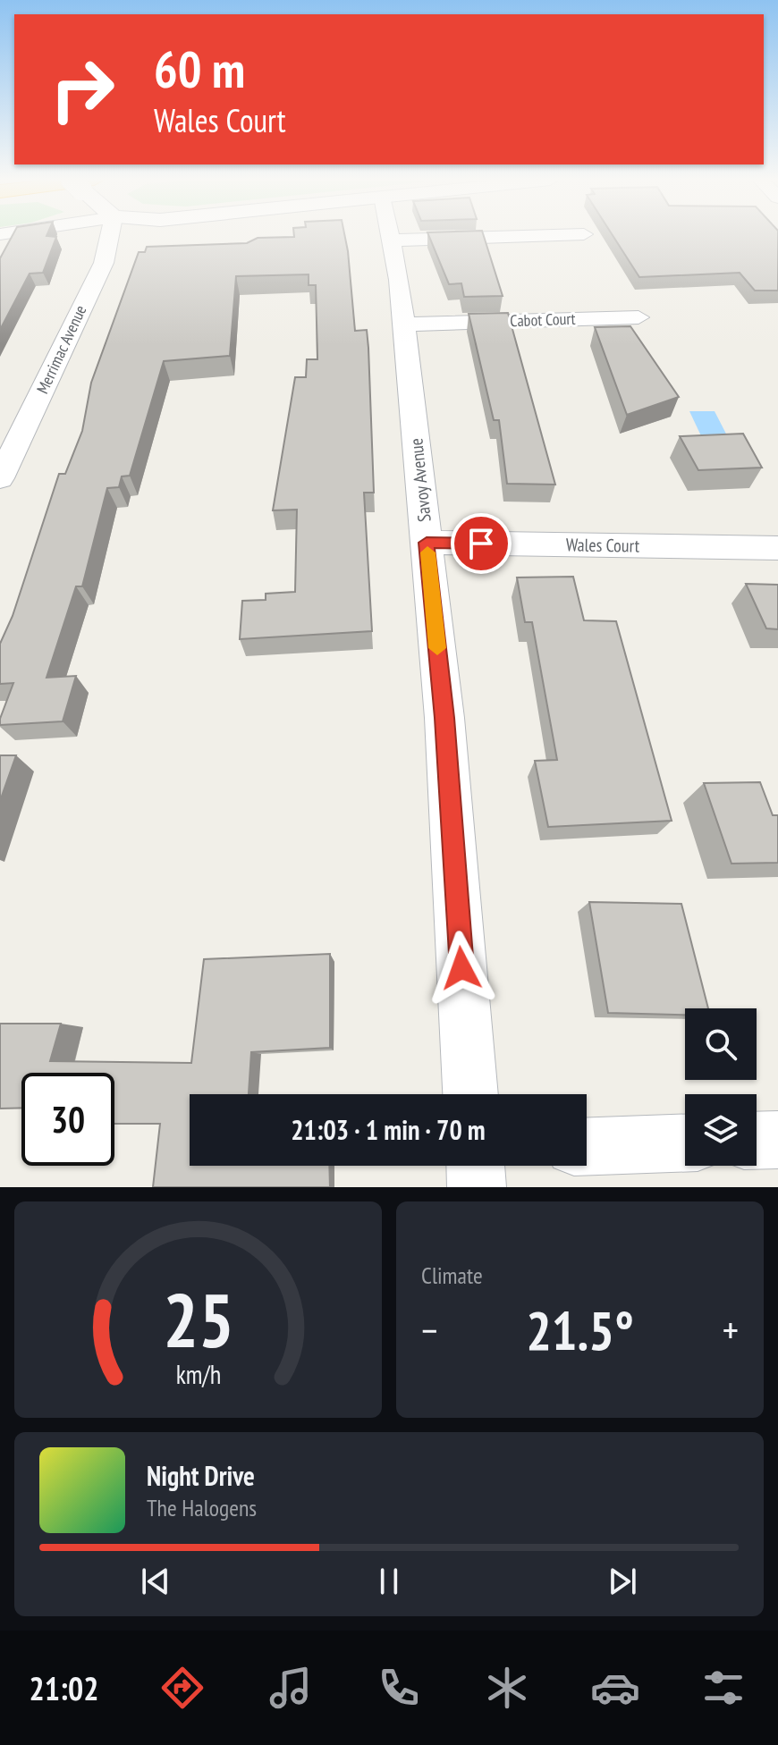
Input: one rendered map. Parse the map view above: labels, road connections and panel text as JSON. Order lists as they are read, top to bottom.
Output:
{
  "streets": {
    "street": [
      "Cabot Court",
      "Merrimac Avenue",
      "Savoy Avenue",
      "Wales Court"
    ]
  },
  "crossings": [
    ["Cabot Court", "Savoy Avenue"],
    ["Savoy Avenue", "Wales Court"]
  ],
  "page": {
    "turn": ["60 m", "Wales Court"],
    "limit": "30",
    "trip": "21:03 · 1 min · 70 m",
    "tile": "Climate",
    "heat": ["−", "21.5°", "+"],
    "song": ["Night Drive", "The Halogens"],
    "tabs": "21:02",
    "gauge": ["25", "km/h"]
  }
}
